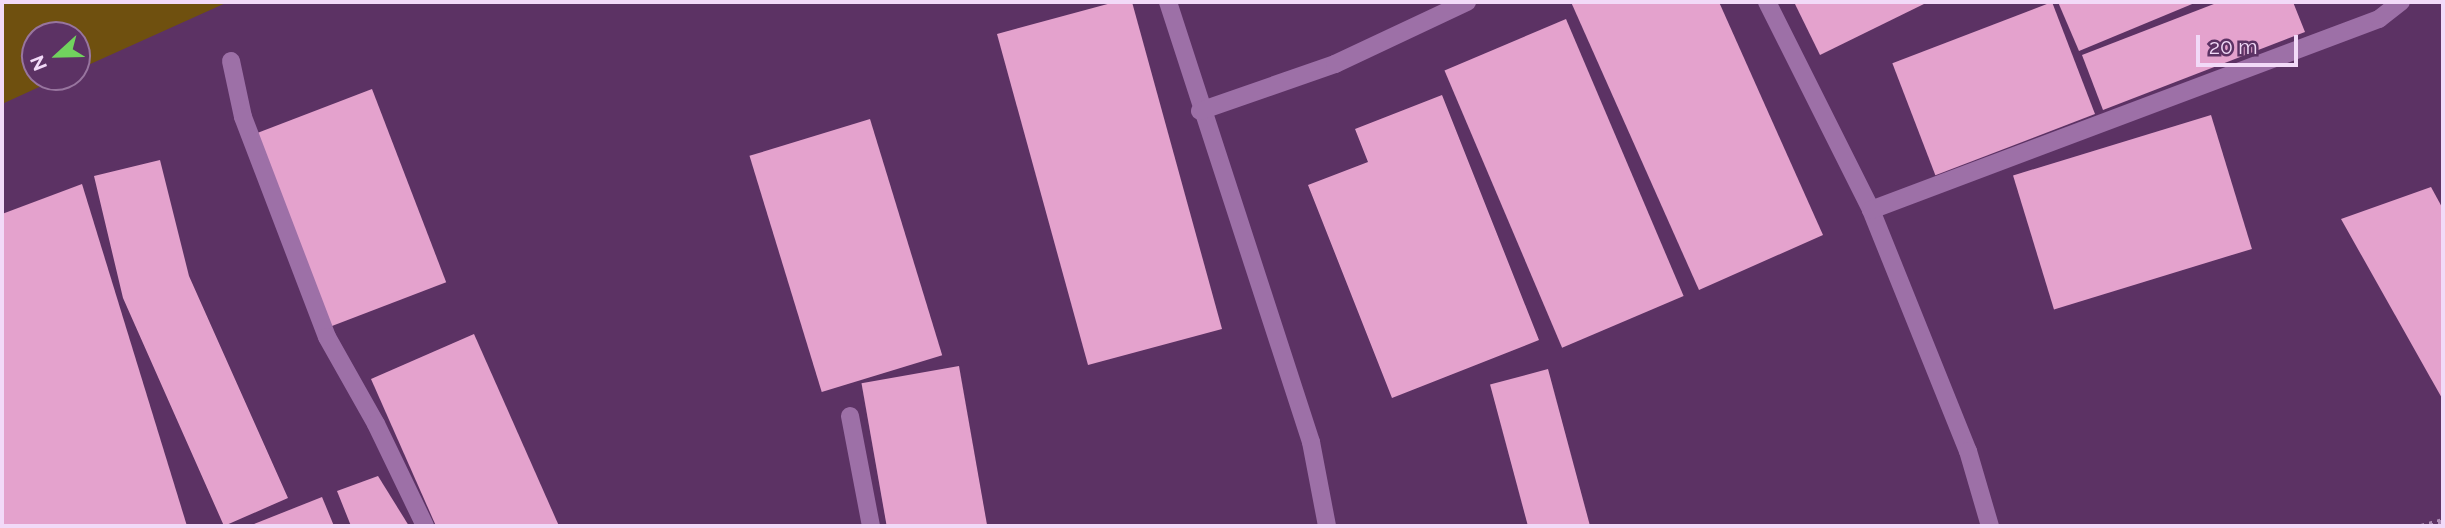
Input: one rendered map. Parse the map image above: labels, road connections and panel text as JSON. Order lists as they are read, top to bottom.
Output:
{
  "scale_bar": "20 m",
  "north": "left"
}
